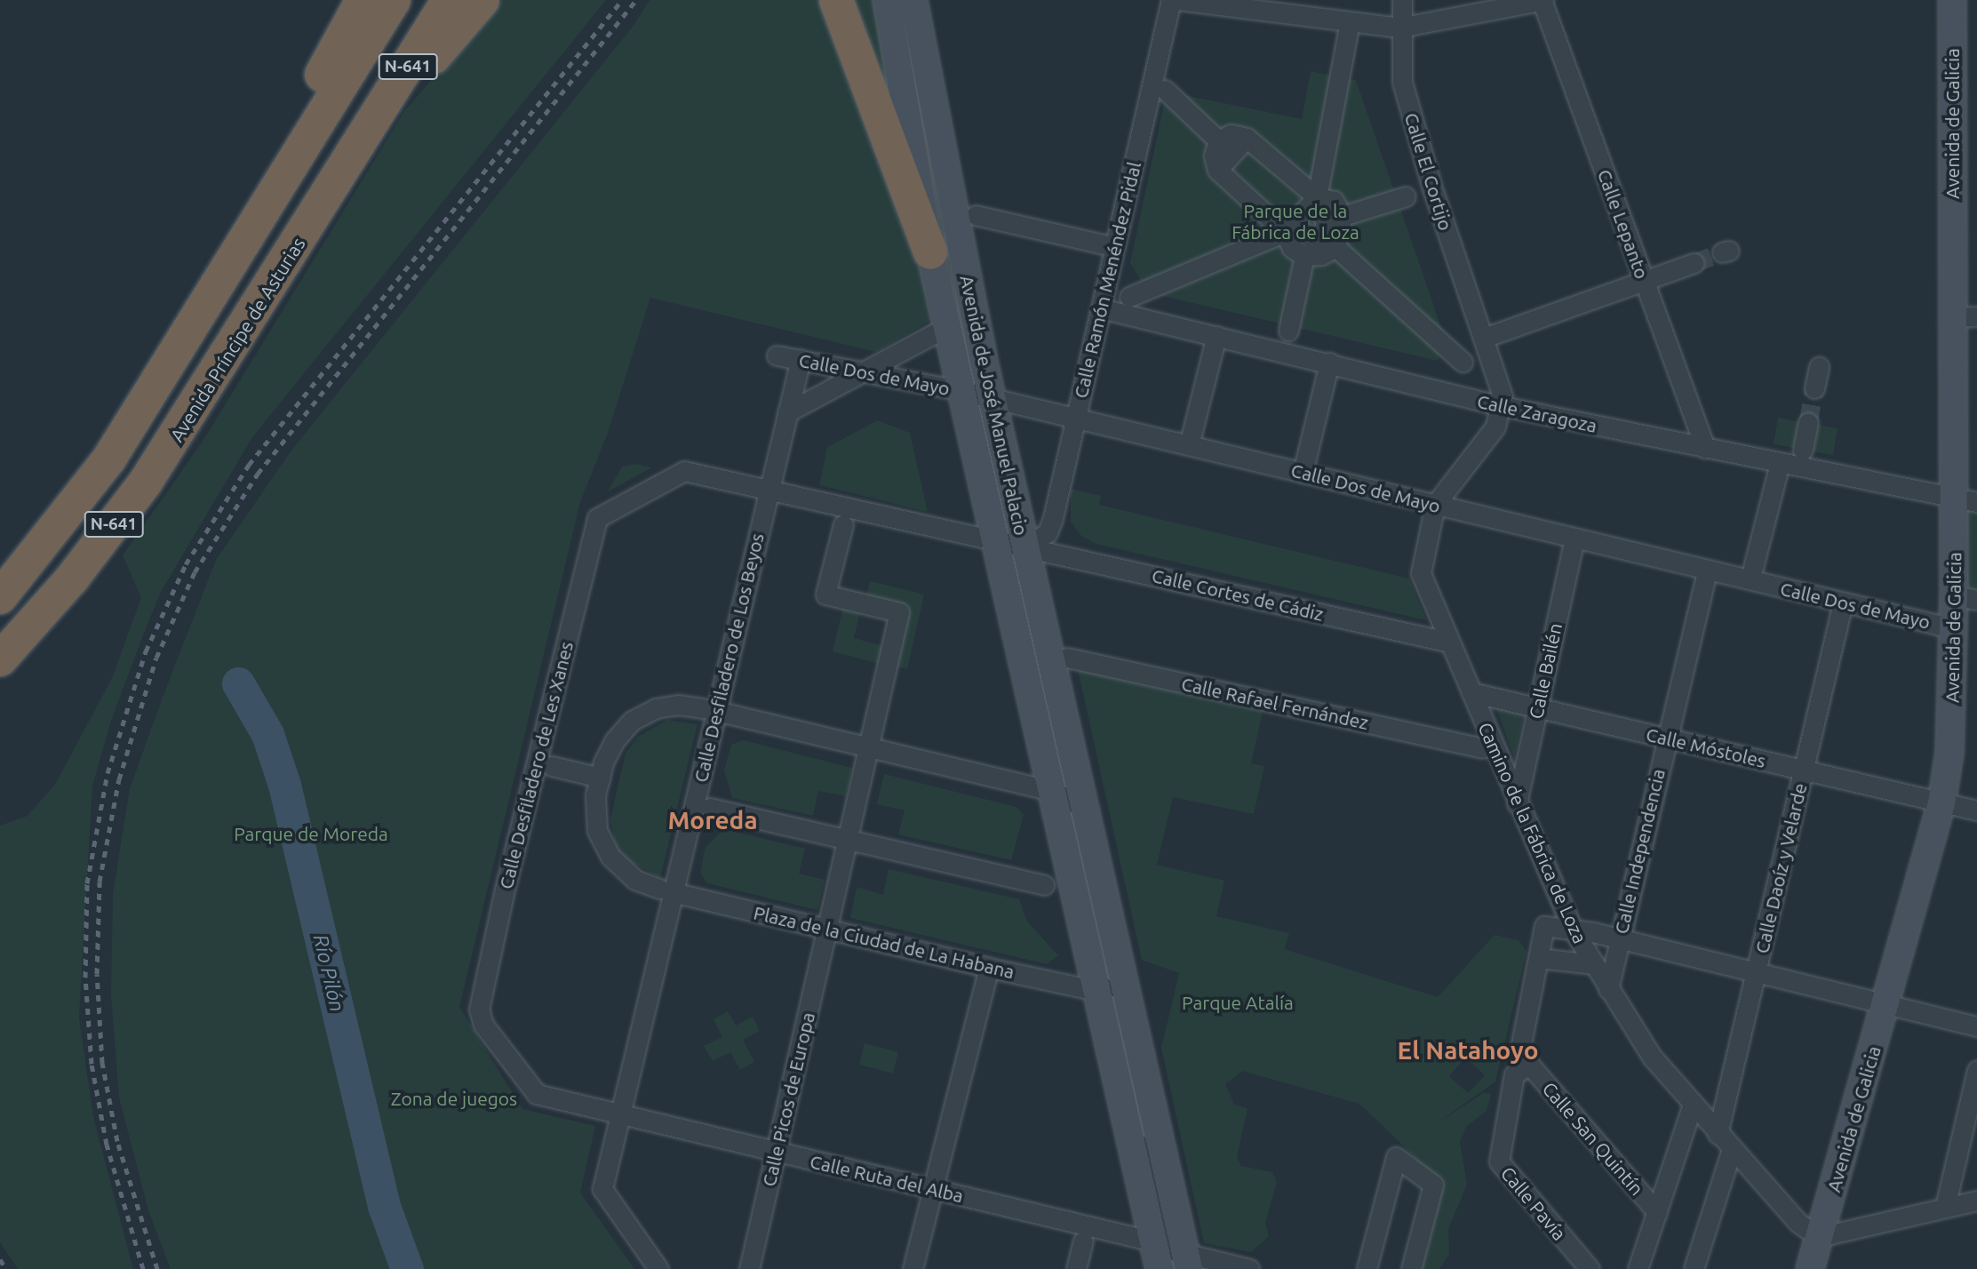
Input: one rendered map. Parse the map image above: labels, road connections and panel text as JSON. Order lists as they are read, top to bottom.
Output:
{
  "streets": {
    "highway": ["N-641", "Avenida Príncipe de Asturias"],
    "main road": ["Avenida de Galicia", "Avenida de José Manuel Palacio"],
    "street": [
      "Calle El Cortijo",
      "Calle Lepanto",
      "Calle Ramón Menéndez Pidal",
      "Calle Dos de Mayo",
      "Calle Zaragoza",
      "Calle Cortes de Cádiz",
      "Calle Desfiladero de Los Beyos",
      "Calle Bailén",
      "Calle Rafael Fernández",
      "Calle Móstoles",
      "Calle Desfiladero de Les Xanes",
      "Camino de la Fábrica de Loza",
      "Calle Independencia",
      "Calle Daoíz y Velarde",
      "Plaza de la Ciudad de La Habana",
      "Calle Picos de Europa",
      "Calle San Quintín",
      "Calle Ruta del Alba",
      "Calle Pavía"
    ]
  },
  "crossings": [
    ["Avenida de Galicia", "Calle Dos de Mayo"],
    ["Avenida de Galicia", "Calle Zaragoza"],
    ["Avenida de Galicia", "Calle Móstoles"],
    ["Avenida de Galicia", "Camino de la Fábrica de Loza"],
    ["Calle El Cortijo", "Calle Zaragoza"],
    ["Calle Lepanto", "Calle Zaragoza"],
    ["Calle Ramón Menéndez Pidal", "Calle Dos de Mayo"],
    ["Calle Ramón Menéndez Pidal", "Avenida de José Manuel Palacio"],
    ["Calle Ramón Menéndez Pidal", "Calle Zaragoza"],
    ["Calle Ramón Menéndez Pidal", "Calle Cortes de Cádiz"],
    ["Calle Dos de Mayo", "Avenida de José Manuel Palacio"],
    ["Calle Dos de Mayo", "Calle Desfiladero de Los Beyos"],
    ["Calle Dos de Mayo", "Calle Bailén"],
    ["Calle Dos de Mayo", "Camino de la Fábrica de Loza"],
    ["Calle Dos de Mayo", "Calle Independencia"],
    ["Calle Dos de Mayo", "Calle Daoíz y Velarde"],
    ["Avenida de José Manuel Palacio", "Calle Cortes de Cádiz"],
    ["Avenida de José Manuel Palacio", "Calle Desfiladero de Les Xanes"],
    ["Avenida de José Manuel Palacio", "Plaza de la Ciudad de La Habana"],
    ["Avenida de José Manuel Palacio", "Calle Ruta del Alba"],
    ["Calle Cortes de Cádiz", "Calle Desfiladero de Les Xanes"],
    ["Calle Cortes de Cádiz", "Camino de la Fábrica de Loza"],
    ["Calle Desfiladero de Los Beyos", "Calle Desfiladero de Les Xanes"],
    ["Calle Desfiladero de Los Beyos", "Plaza de la Ciudad de La Habana"],
    ["Calle Desfiladero de Los Beyos", "Calle Ruta del Alba"],
    ["Calle Bailén", "Calle Móstoles"],
    ["Calle Bailén", "Camino de la Fábrica de Loza"],
    ["Calle Móstoles", "Camino de la Fábrica de Loza"],
    ["Calle Móstoles", "Calle Independencia"],
    ["Calle Móstoles", "Calle Daoíz y Velarde"],
    ["Calle Desfiladero de Les Xanes", "Calle Ruta del Alba"],
    ["Camino de la Fábrica de Loza", "Calle Independencia"],
    ["Camino de la Fábrica de Loza", "Calle Daoíz y Velarde"],
    ["Camino de la Fábrica de Loza", "Calle San Quintín"],
    ["Plaza de la Ciudad de La Habana", "Calle Picos de Europa"],
    ["Calle Picos de Europa", "Calle Ruta del Alba"],
    ["Calle San Quintín", "Calle Pavía"]
  ],
  "districts": ["Moreda", "El Natahoyo"],
  "water": ["Río Pilón"],
  "parks": [
    "Parque de la Fábrica de Loza",
    "Parque de Moreda",
    "Parque Atalía",
    "Zona de juegos"
  ]
}
